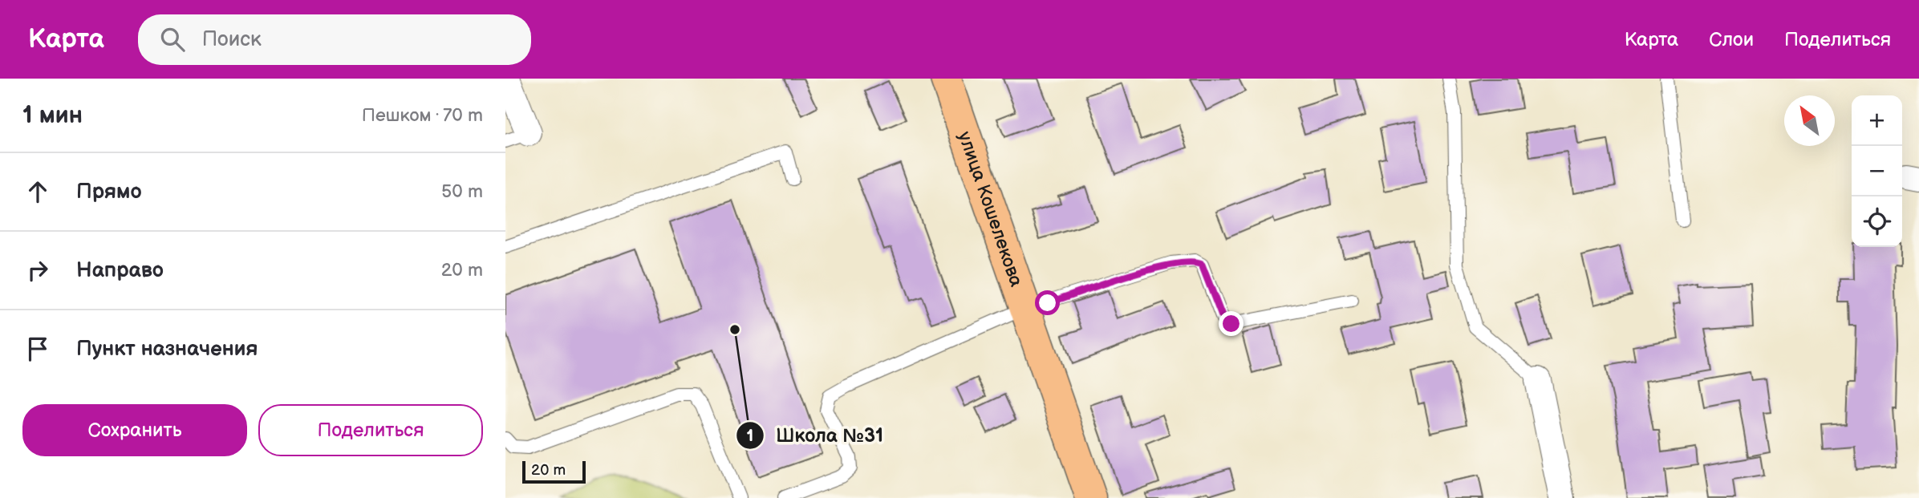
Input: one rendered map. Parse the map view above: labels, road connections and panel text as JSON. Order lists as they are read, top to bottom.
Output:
{
  "streets": {
    "main road": ["улица Кошелекова"]
  },
  "places": ["Школа №31"],
  "scale_bar": "20 m",
  "north": "top left",
  "page": {
    "header": "Карта",
    "search": "Поиск",
    "nav": ["Карта", "Слои", "Поделиться"],
    "heading": ["1 мин", "Пешком · 70 m"],
    "map_buttons": ["+", "−"],
    "list": [
      ["Прямо", "50 m"],
      ["Направо", "20 m"],
      "Пункт назначения"
    ],
    "buttons": ["Сохранить", "Поделиться"],
    "scale": "20 m"
  }
}
